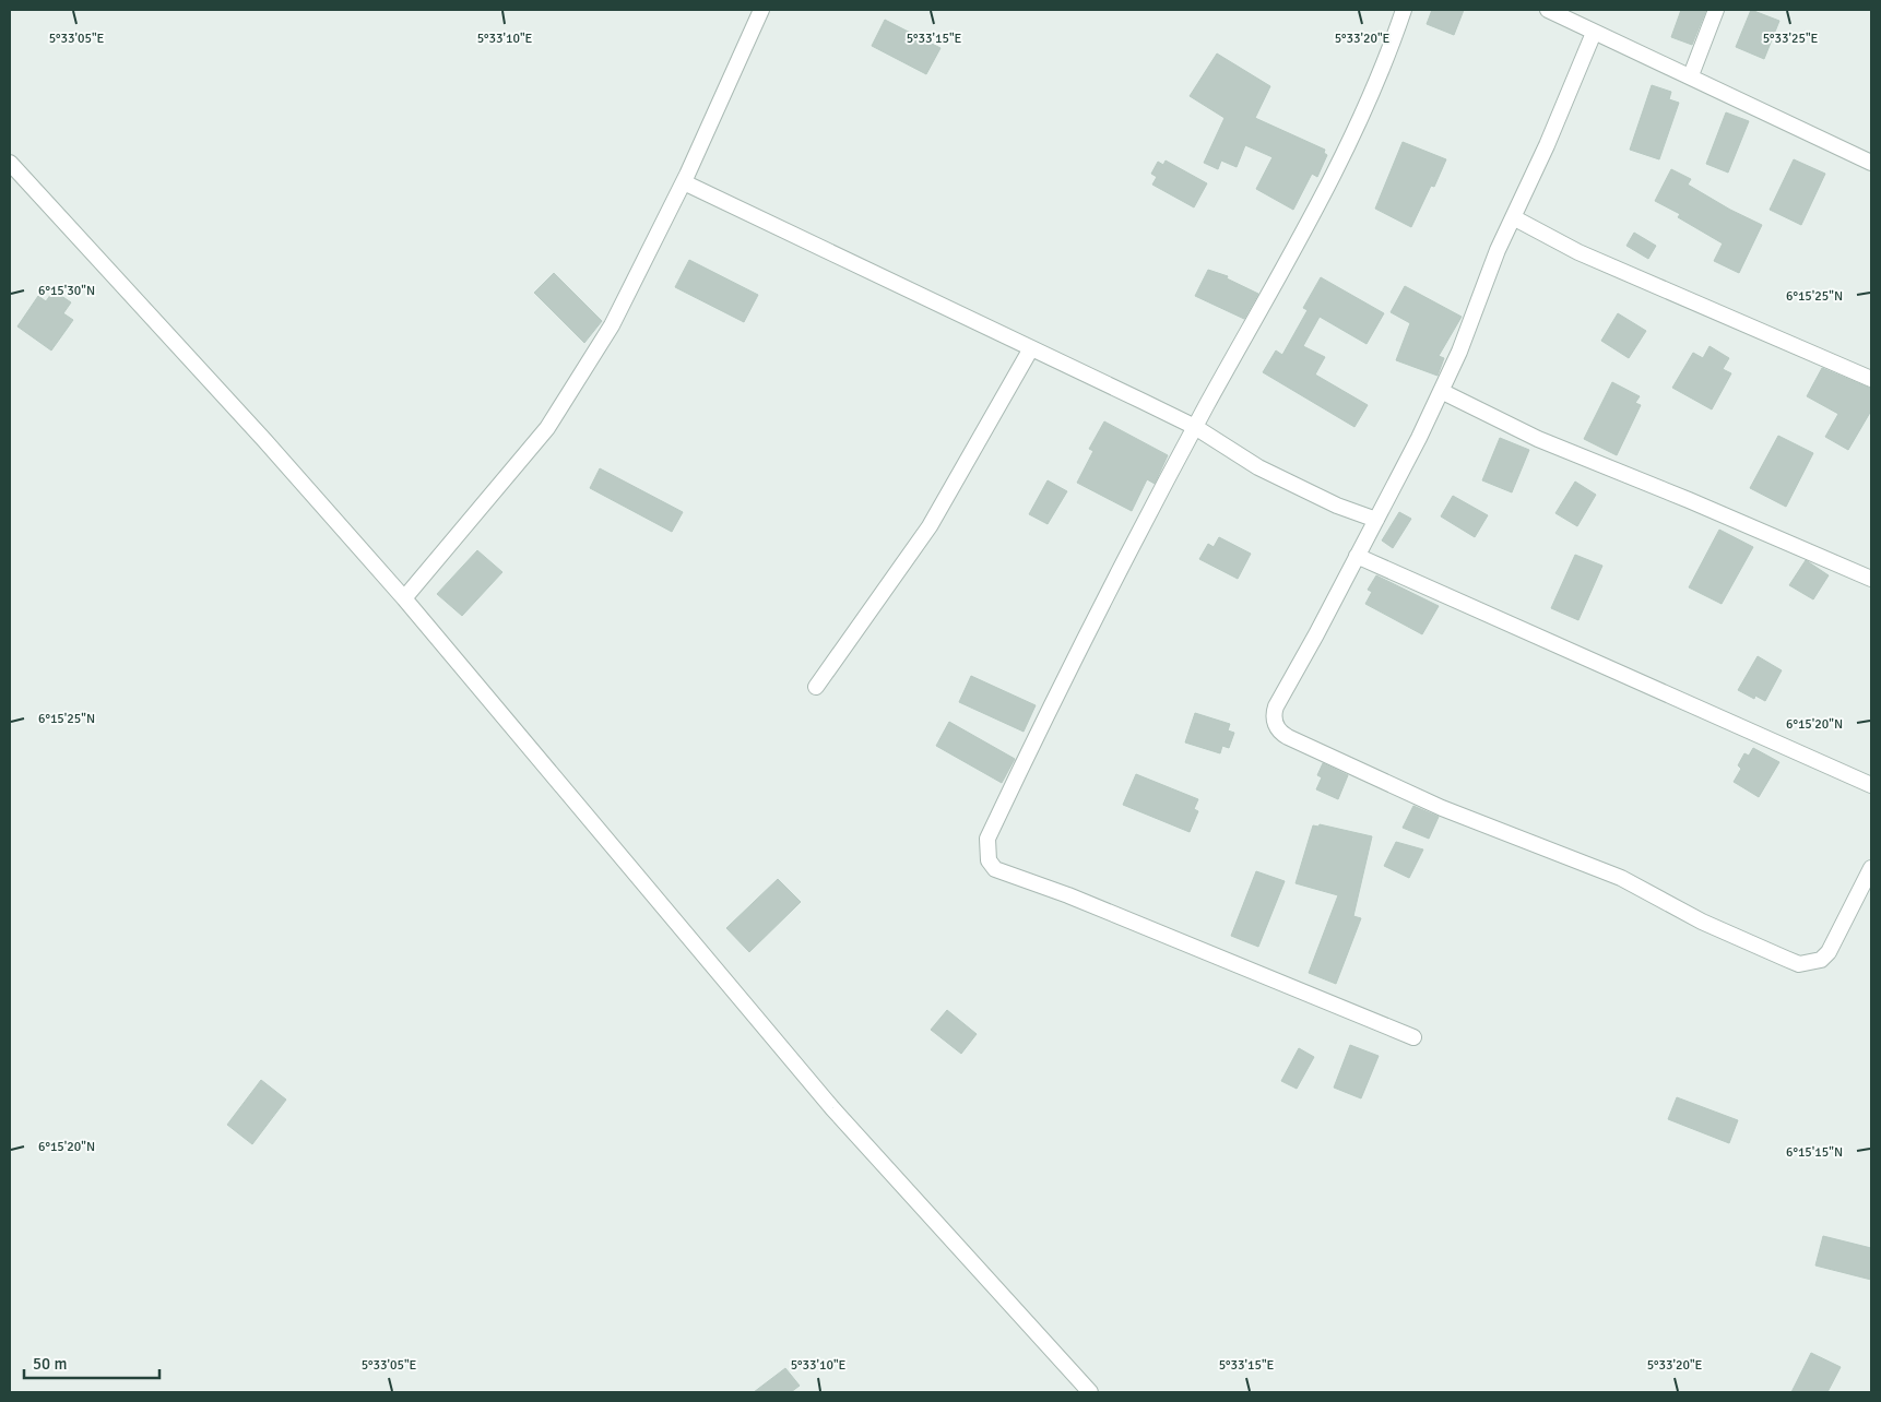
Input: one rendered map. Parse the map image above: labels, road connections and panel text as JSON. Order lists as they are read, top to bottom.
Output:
{
  "scale_bar": "50 m",
  "coordinates": [
    "5°33'05\"E",
    "5°33'10\"E",
    "5°33'15\"E",
    "5°33'20\"E",
    "5°33'25\"E",
    "6°15'30\"N",
    "6°15'25\"N",
    "6°15'20\"N",
    "6°15'15\"N"
  ]
}
